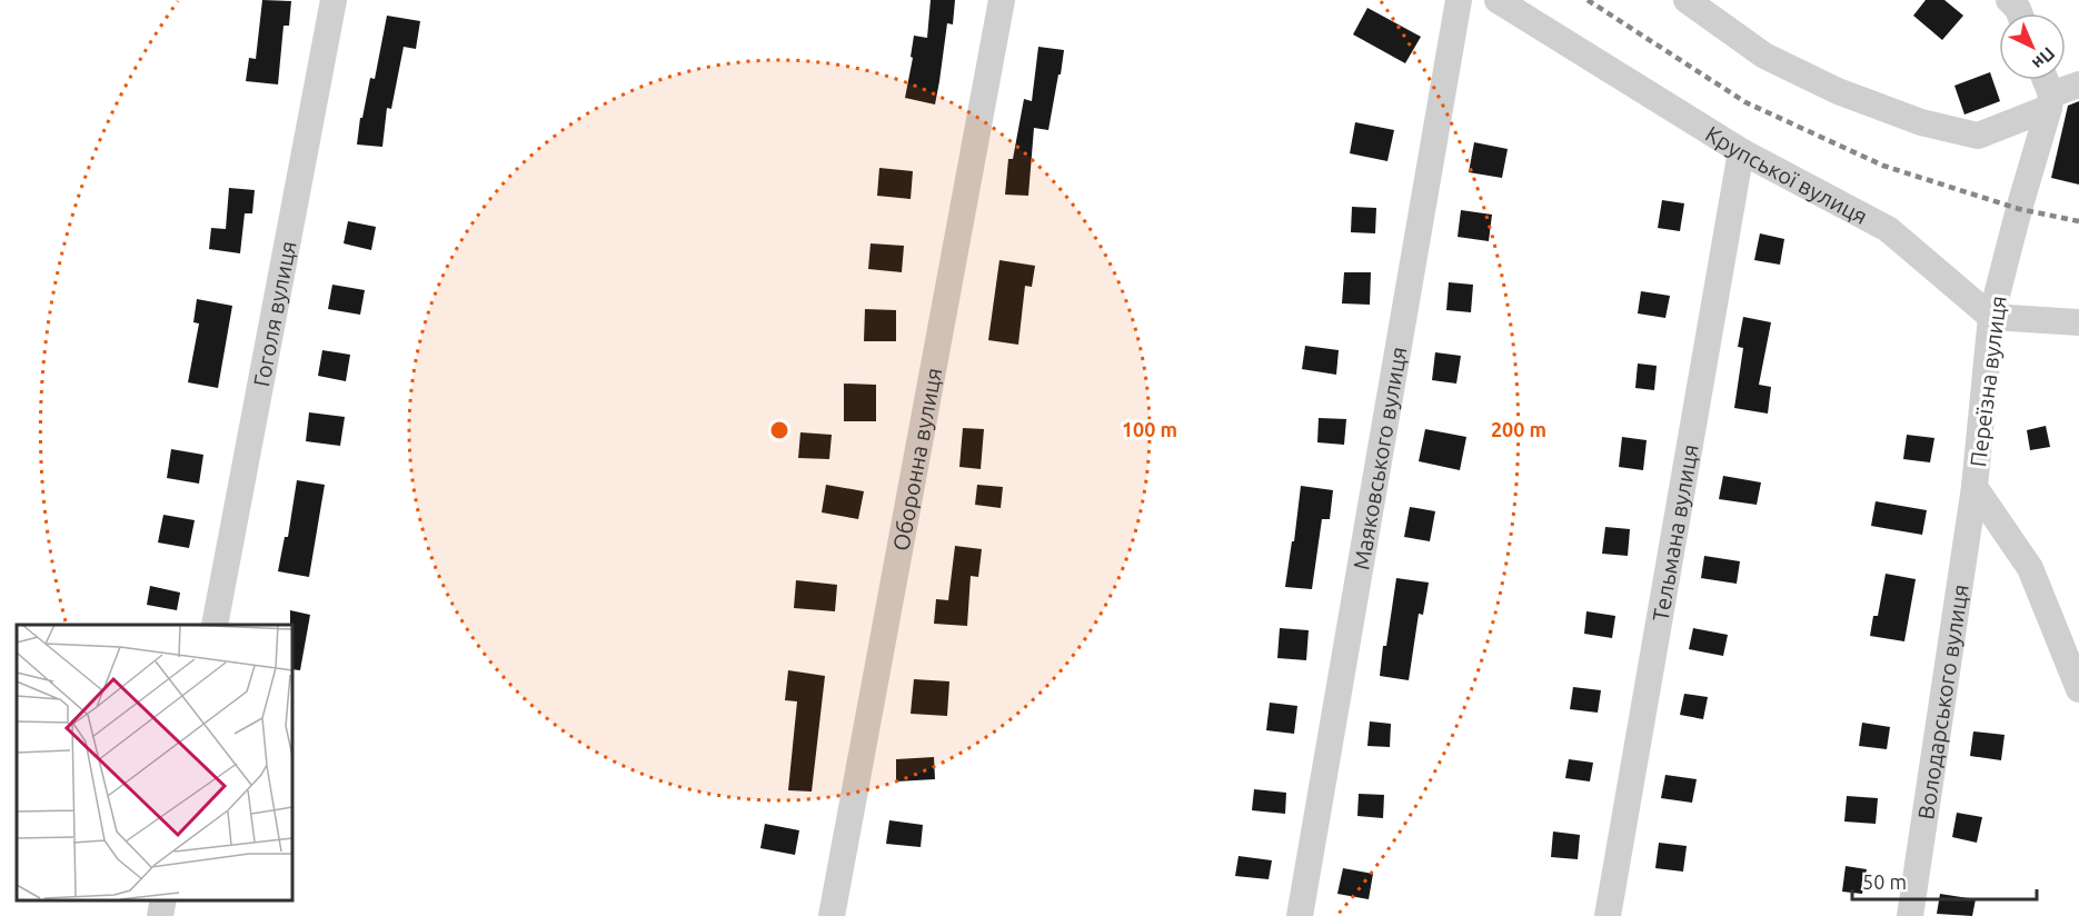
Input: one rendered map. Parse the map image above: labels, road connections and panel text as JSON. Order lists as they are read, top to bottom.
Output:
{
  "streets": {
    "street": [
      "Крупської вулиця",
      "Гоголя вулиця",
      "Переїзна вулиця",
      "Оборонна вулиця",
      "Маяковського вулиця",
      "Тельмана вулиця",
      "Володарського вулиця"
    ]
  },
  "crossings": [
    ["Крупської вулиця", "Переїзна вулиця"],
    ["Крупської вулиця", "Тельмана вулиця"],
    ["Переїзна вулиця", "Володарського вулиця"]
  ],
  "scale_bar": "50 m",
  "north": "bottom right",
  "rings": ["100 m", "200 m"]
}
